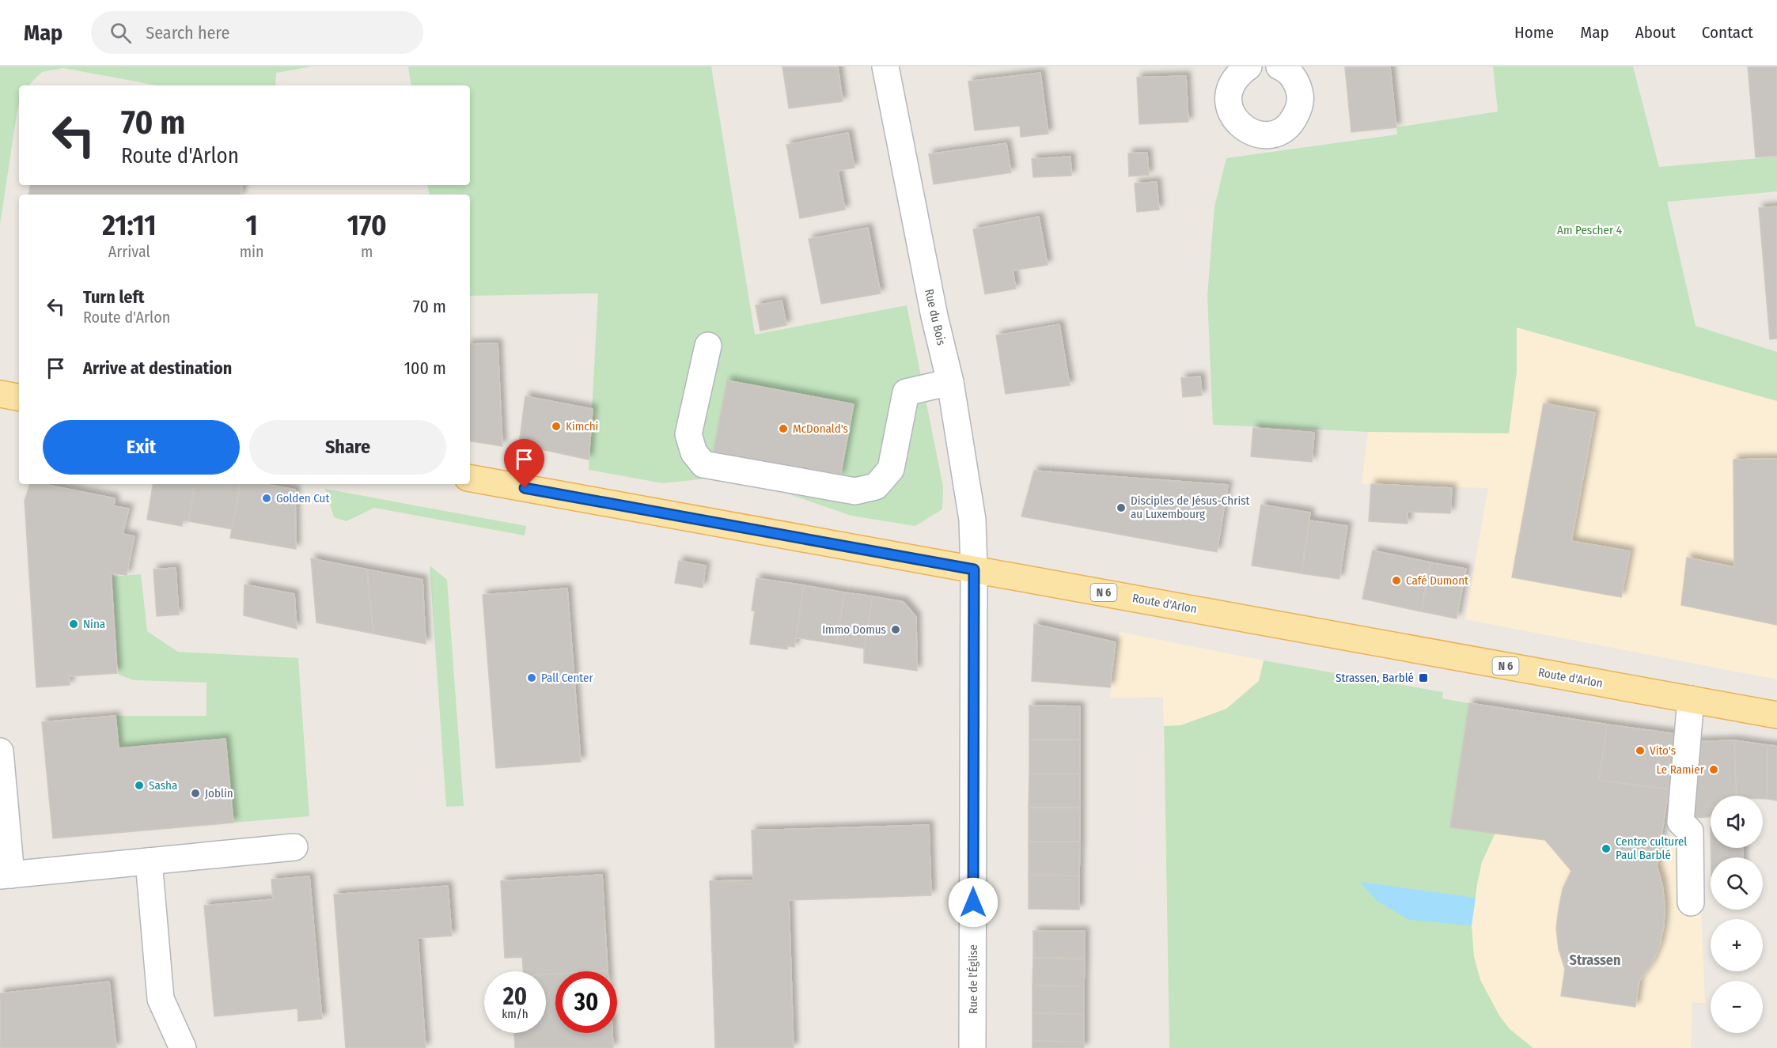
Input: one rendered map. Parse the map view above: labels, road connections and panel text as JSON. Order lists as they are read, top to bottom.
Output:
{
  "streets": {
    "main road": ["N 6", "Route d'Arlon"],
    "street": ["Rue du Bois", "Rue de l'Église"]
  },
  "crossings": [
    ["Rue du Bois", "Route d'Arlon"],
    ["Rue du Bois", "Rue de l'Église"],
    ["Route d'Arlon", "Rue de l'Église"]
  ],
  "districts": ["Strassen"],
  "parks": ["Am Pescher 4"],
  "places": {
    "other": [
      "Kimchi",
      "McDonald's",
      "Golden Cut",
      "Disciples de Jésus-Christ au Luxembourg",
      "Café Dumont",
      "Nina",
      "Immo Domus",
      "Pall Center",
      "Vito's",
      "Le Ramier",
      "Sasha",
      "Joblin",
      "Centre culturel Paul Barblé"
    ],
    "transit": ["Strassen, Barblé"]
  },
  "page": {
    "header": "Map",
    "search": "Search here",
    "nav": [
      "Home",
      "Map",
      "About",
      "Contact"
    ],
    "turn": ["70 m", "Route d'Arlon"],
    "eta": [
      "21:11",
      "Arrival",
      "1",
      "min",
      "170",
      "m"
    ],
    "list": [
      {
        "name": "Turn left",
        "note": "Route d'Arlon",
        "value": "70 m"
      },
      {
        "name": "Arrive at destination",
        "value": "100 m"
      }
    ],
    "buttons": ["Exit", "Share"],
    "map_buttons": ["+", "−"],
    "speed": "20 km/h",
    "limit": "30"
  }
}
